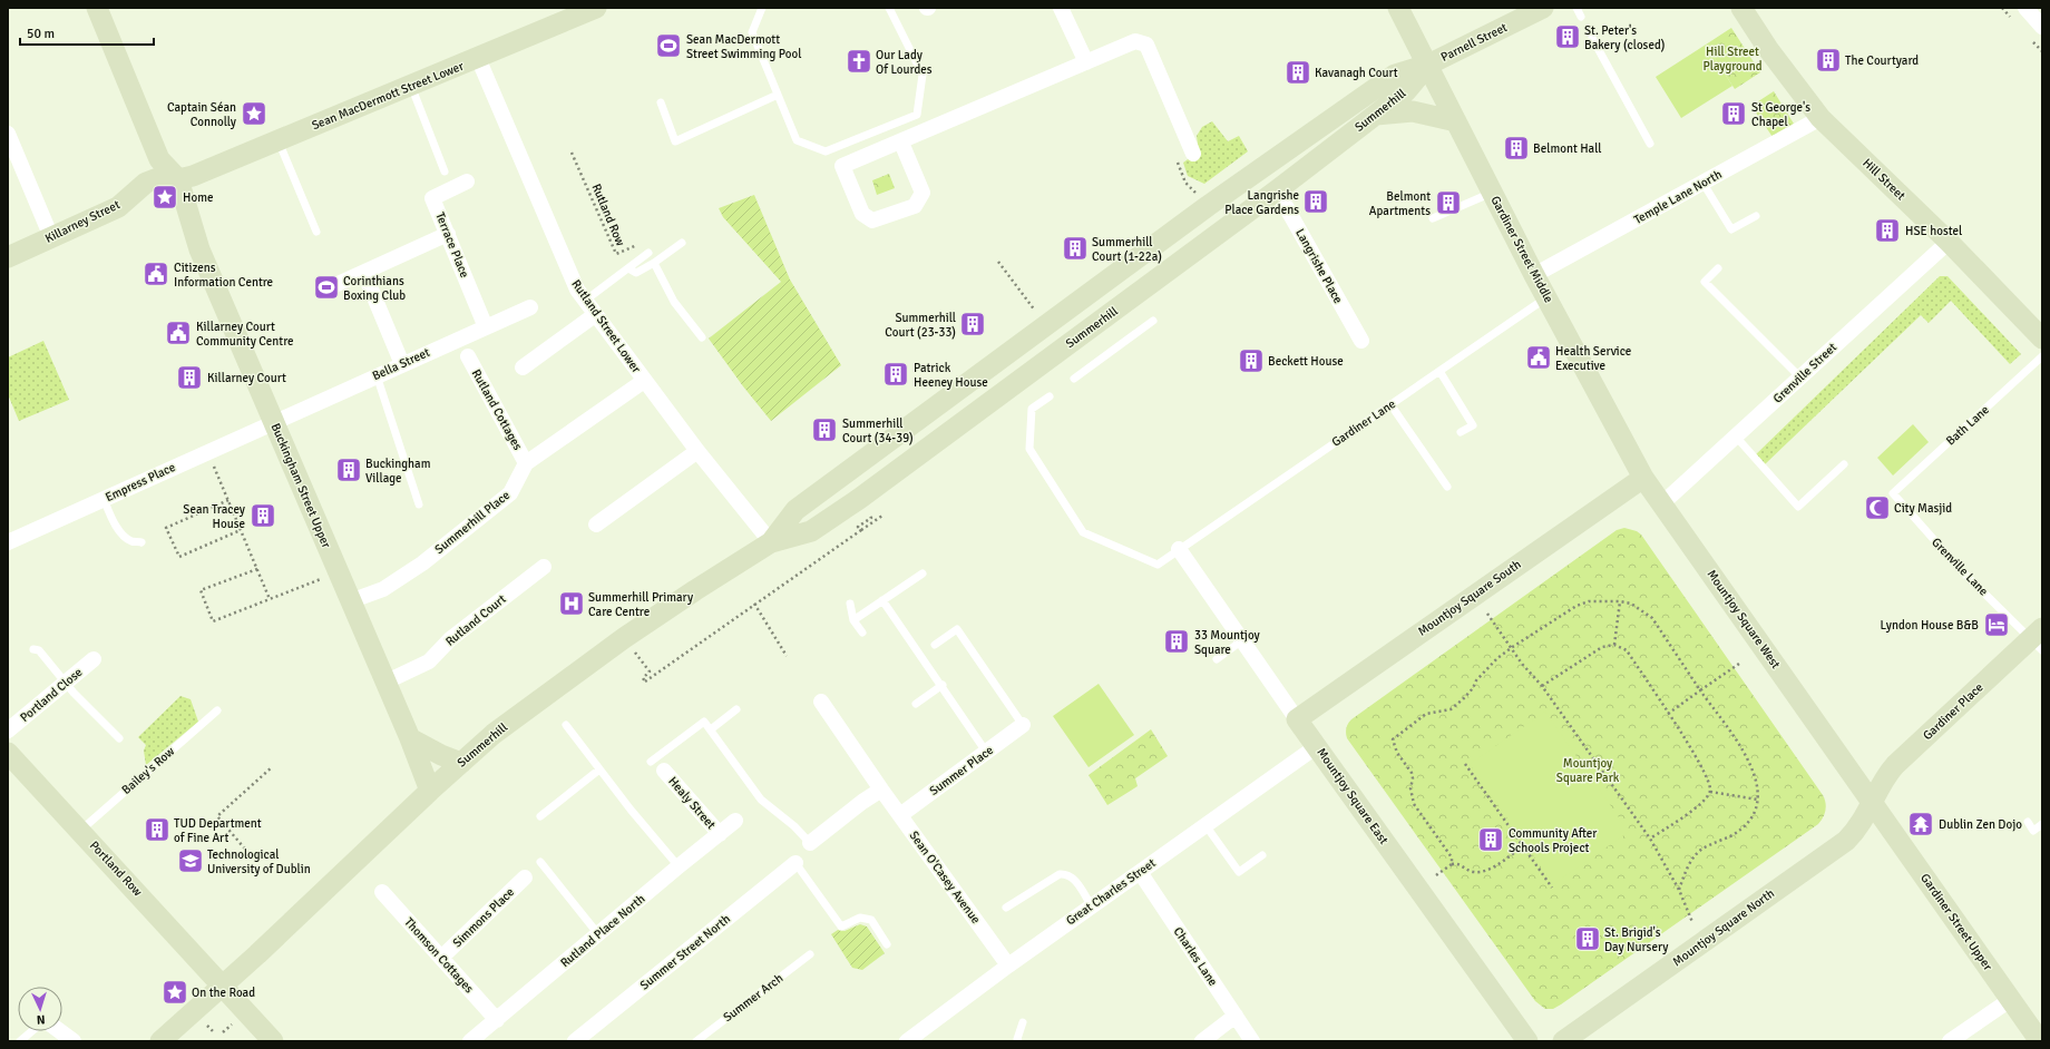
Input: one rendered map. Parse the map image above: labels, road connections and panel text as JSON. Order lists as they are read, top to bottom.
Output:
{
  "streets": {
    "main road": [
      "Parnell Street",
      "Sean MacDermott Street Lower",
      "Summerhill",
      "Hill Street",
      "Killarney Street",
      "Gardiner Street Middle",
      "Buckingham Street Upper",
      "Mountjoy Square South",
      "Mountjoy Square West",
      "Gardiner Place",
      "Mountjoy Square East",
      "Portland Row",
      "Gardiner Street Upper",
      "Mountjoy Square North"
    ],
    "street": [
      "Temple Lane North",
      "Terrace Place",
      "Langrishe Place",
      "Rutland Street Lower",
      "Bella Street",
      "Grenville Street",
      "Rutland Cottages",
      "Empress Place",
      "Summerhill Place",
      "Rutland Court",
      "Portland Close",
      "Summer Place",
      "Healy Street",
      "Sean O'Casey Avenue",
      "Great Charles Street",
      "Simmons Place",
      "Rutland Place North",
      "Summer Street North",
      "Thomson Cottages",
      "Charles Lane"
    ],
    "lane": [
      "Gardiner Lane",
      "Bath Lane",
      "Grenville Lane",
      "Bailey's Row",
      "Summer Arch"
    ],
    "path": ["Rutland Row"]
  },
  "crossings": [
    ["Parnell Street", "Summerhill"],
    ["Parnell Street", "Gardiner Street Middle"],
    ["Sean MacDermott Street Lower", "Killarney Street"],
    ["Sean MacDermott Street Lower", "Rutland Street Lower"],
    ["Sean MacDermott Street Lower", "Buckingham Street Upper"],
    ["Summerhill", "Gardiner Street Middle"],
    ["Summerhill", "Langrishe Place"],
    ["Summerhill", "Rutland Street Lower"],
    ["Summerhill", "Buckingham Street Upper"],
    ["Summerhill", "Portland Row"],
    ["Hill Street", "Temple Lane North"],
    ["Hill Street", "Grenville Street"],
    ["Temple Lane North", "Gardiner Street Middle"],
    ["Killarney Street", "Buckingham Street Upper"],
    ["Terrace Place", "Bella Street"],
    ["Gardiner Street Middle", "Gardiner Lane"],
    ["Gardiner Street Middle", "Mountjoy Square West"],
    ["Rutland Street Lower", "Summerhill Place"],
    ["Bella Street", "Empress Place"],
    ["Bella Street", "Buckingham Street Upper"],
    ["Grenville Street", "Mountjoy Square West"],
    ["Rutland Cottages", "Summerhill Place"],
    ["Gardiner Lane", "Mountjoy Square East"],
    ["Bath Lane", "Grenville Lane"],
    ["Empress Place", "Buckingham Street Upper"],
    ["Buckingham Street Upper", "Summerhill Place"],
    ["Buckingham Street Upper", "Rutland Court"],
    ["Grenville Lane", "Gardiner Place"],
    ["Mountjoy Square South", "Mountjoy Square West"],
    ["Mountjoy Square South", "Mountjoy Square East"],
    ["Mountjoy Square West", "Gardiner Place"],
    ["Mountjoy Square West", "Gardiner Street Upper"],
    ["Mountjoy Square West", "Mountjoy Square North"],
    ["Gardiner Place", "Gardiner Street Upper"],
    ["Gardiner Place", "Mountjoy Square North"],
    ["Bailey's Row", "Portland Row"],
    ["Summer Place", "Sean O'Casey Avenue"],
    ["Mountjoy Square East", "Great Charles Street"],
    ["Healy Street", "Rutland Place North"],
    ["Sean O'Casey Avenue", "Great Charles Street"],
    ["Great Charles Street", "Charles Lane"],
    ["Simmons Place", "Thomson Cottages"],
    ["Gardiner Street Upper", "Mountjoy Square North"],
    ["Rutland Place North", "Thomson Cottages"]
  ],
  "parks": ["Hill Street Playground", "Mountjoy Square Park"],
  "places": {
    "building": [
      "St. Peter's Bakery (closed)",
      "The Courtyard",
      "Kavanagh Court",
      "St George's Chapel",
      "Belmont Hall",
      "Langrishe Place Gardens",
      "Belmont Apartments",
      "HSE hostel",
      "Summerhill Court (1-22a)",
      "Summerhill Court (23-33)",
      "Beckett House",
      "Patrick Heeney House",
      "Killarney Court",
      "Summerhill Court (34-39)",
      "Buckingham Village",
      "Sean Tracey House",
      "33 Mountjoy Square",
      "TUD Department of Fine Art",
      "Community After Schools Project",
      "St. Brigid's Day Nursery"
    ],
    "sports": ["Sean MacDermott Street Swimming Pool", "Corinthians Boxing Club"],
    "church": ["Our Lady Of Lourdes"],
    "place": ["Captain Séan Connolly", "Home", "On the Road"],
    "public building": ["Citizens Information Centre", "Killarney Court Community Centre", "Health Service Executive"],
    "mosque": ["City Masjid"],
    "hospital": ["Summerhill Primary Care Centre"],
    "hotel": ["Lyndon House B&B"],
    "temple": ["Dublin Zen Dojo"],
    "school or university": ["Technological University of Dublin"]
  },
  "scale_bar": "50 m",
  "north": "bottom"
}
